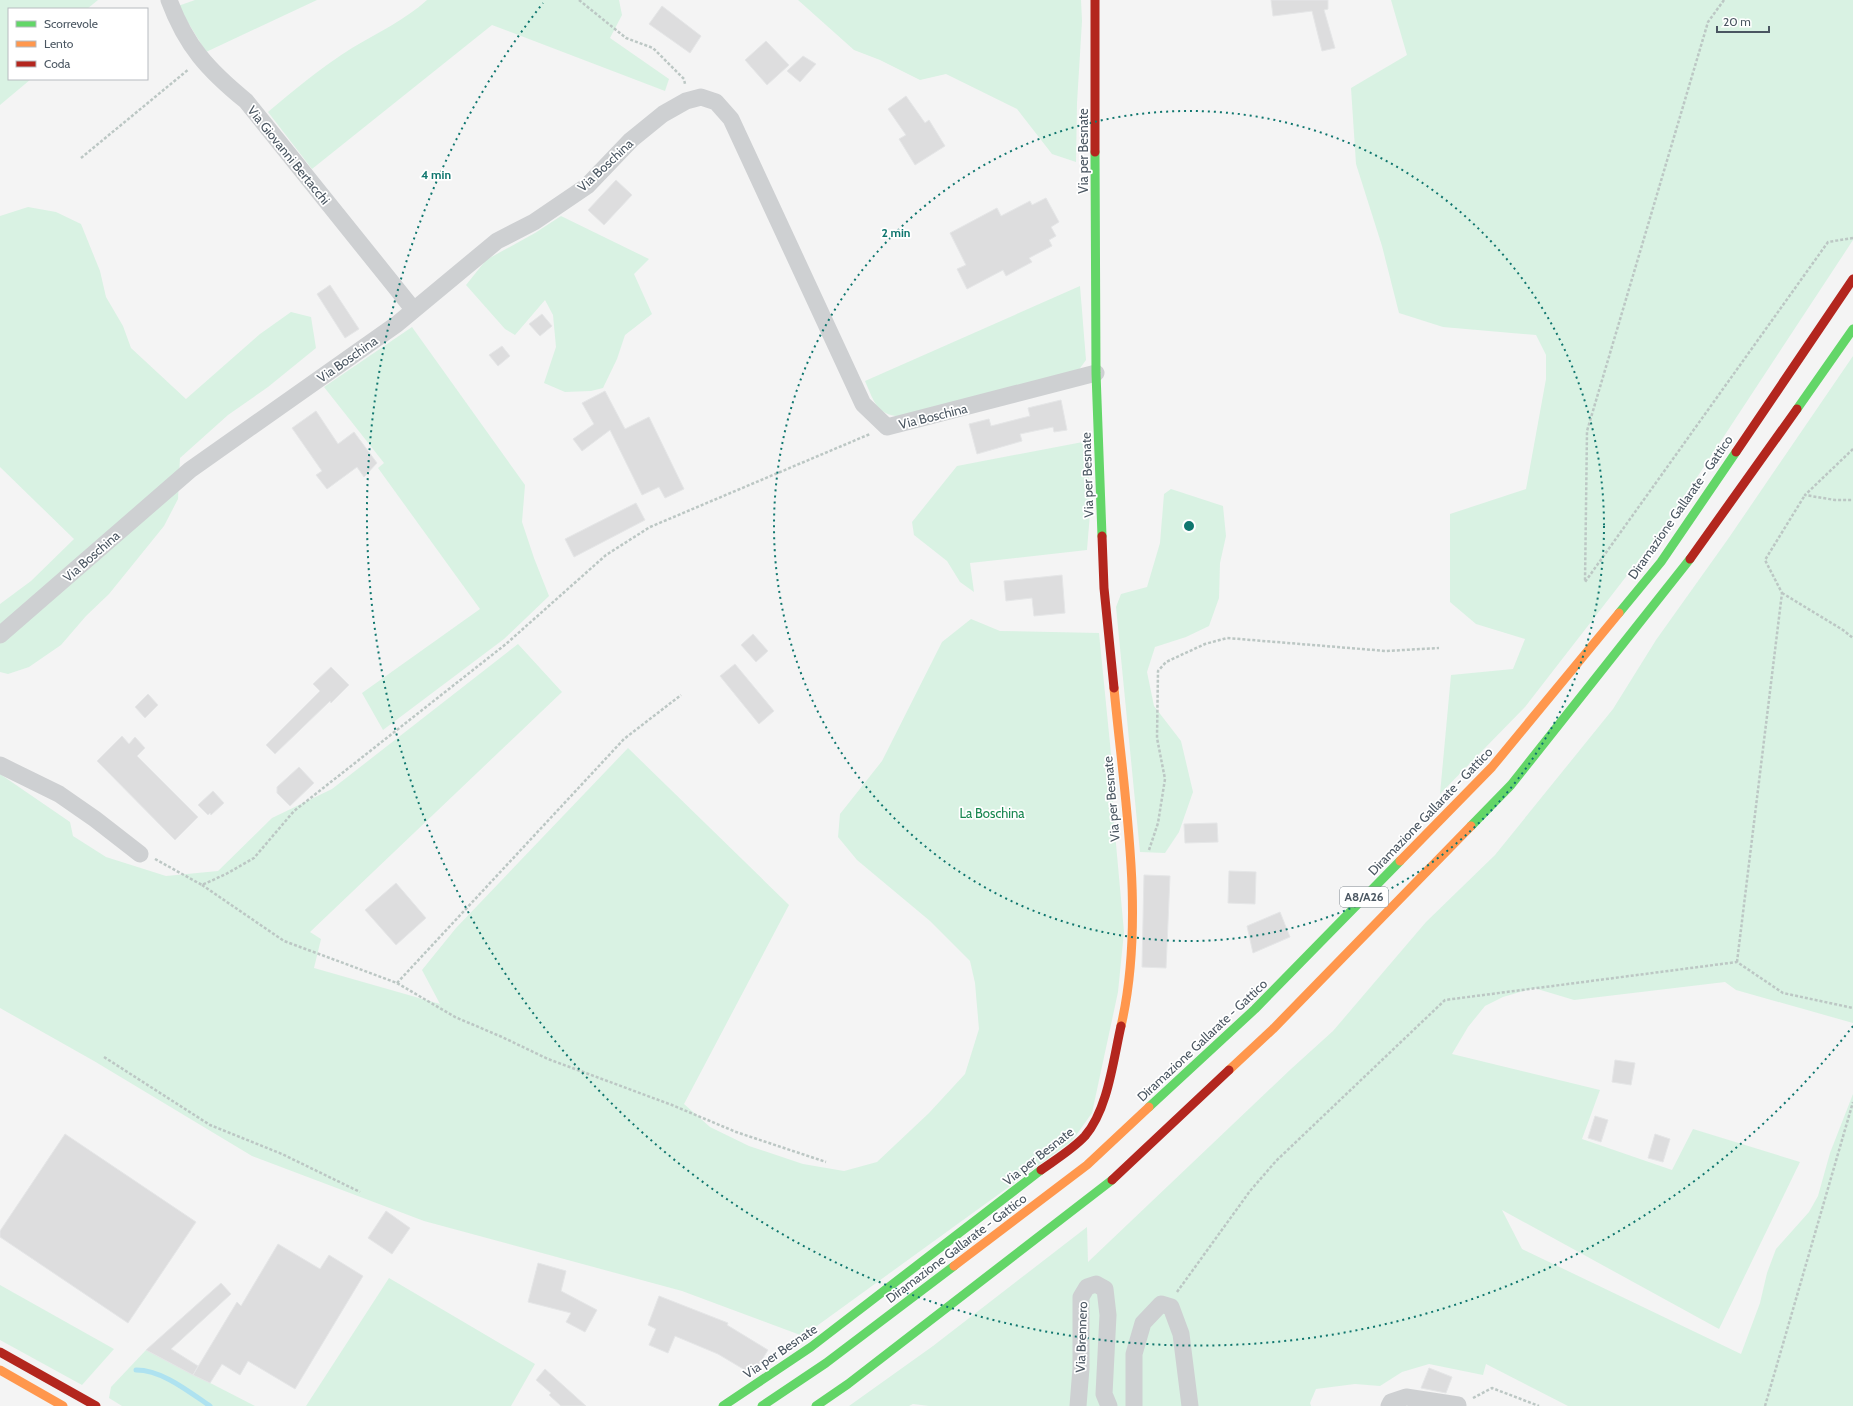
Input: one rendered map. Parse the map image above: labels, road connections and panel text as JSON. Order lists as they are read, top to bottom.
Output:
{
  "streets": {
    "main road": ["Via per Besnate", "Diramazione Gallarate - Gattico", "A8/A26"],
    "street": ["Via Giovanni Bertacchi", "Via Boschina", "Via Brennero"]
  },
  "crossings": [
    ["Via per Besnate", "Via Boschina"],
    ["Via Giovanni Bertacchi", "Via Boschina"]
  ],
  "parks": ["La Boschina"],
  "legend": ["Scorrevole", "Lento", "Coda"],
  "scale_bar": "20 m",
  "rings": ["4 min", "2 min"]
}
